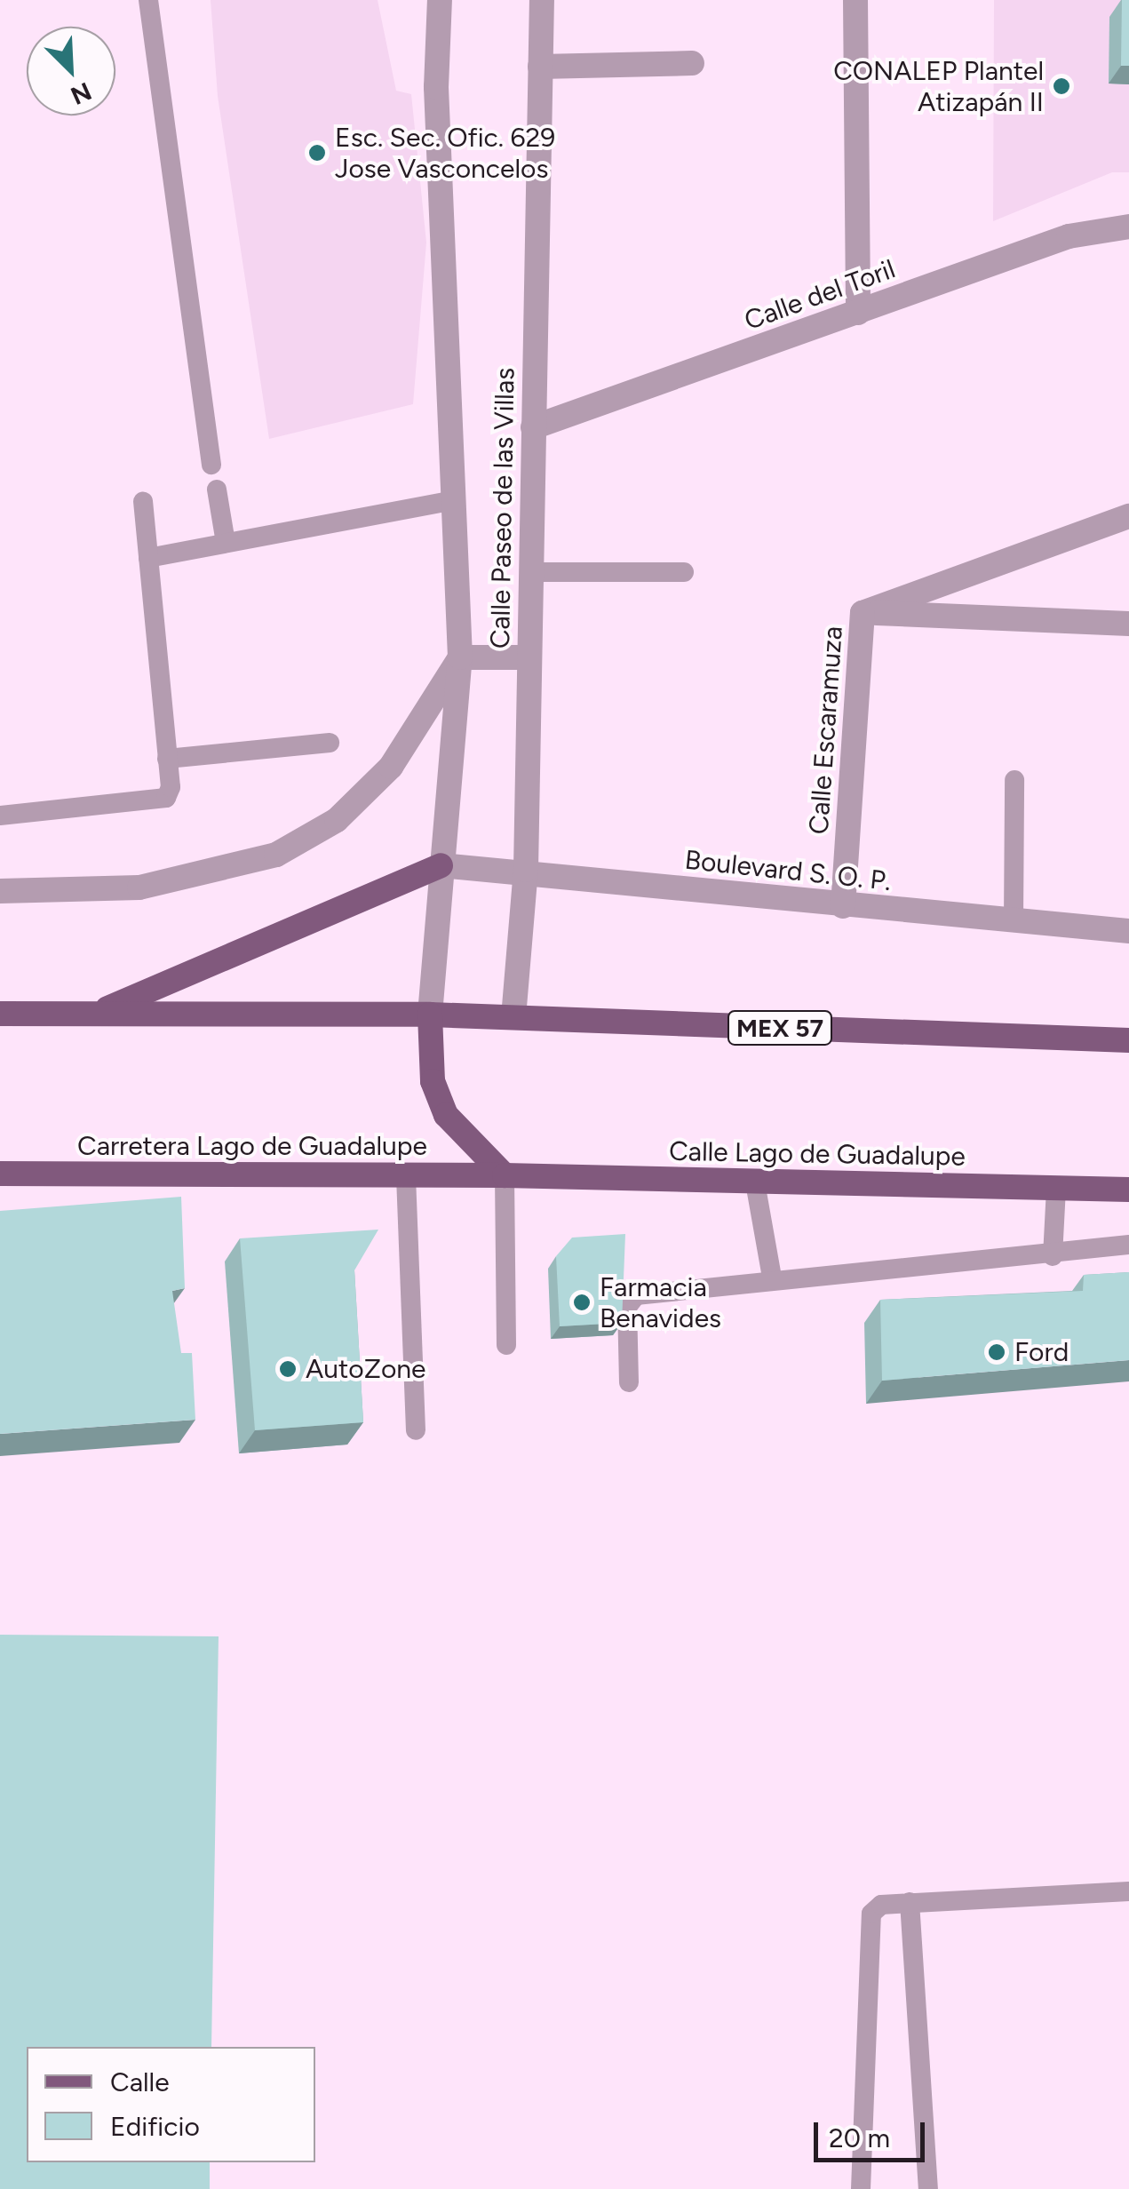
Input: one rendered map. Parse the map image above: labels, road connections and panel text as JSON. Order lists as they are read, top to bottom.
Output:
{
  "streets": {
    "main road": ["MEX 57", "Carretera Lago de Guadalupe", "Calle Lago de Guadalupe"],
    "street": [
      "Calle del Toril",
      "Calle Paseo de las Villas",
      "Calle Escaramuza",
      "Boulevard S. O. P."
    ]
  },
  "crossings": [
    ["Calle del Toril", "Calle Paseo de las Villas"],
    ["Calle Paseo de las Villas", "Boulevard S. O. P."],
    ["Calle Paseo de las Villas", "MEX 57"],
    ["Calle Escaramuza", "Boulevard S. O. P."],
    ["Carretera Lago de Guadalupe", "Calle Lago de Guadalupe"]
  ],
  "places": [
    "CONALEP Plantel Atizapán II",
    "Esc. Sec. Ofic. 629 Jose Vasconcelos",
    "Farmacia Benavides",
    "Ford",
    "AutoZone"
  ],
  "legend": ["Calle", "Edificio"],
  "scale_bar": "20 m",
  "north": "bottom right"
}
